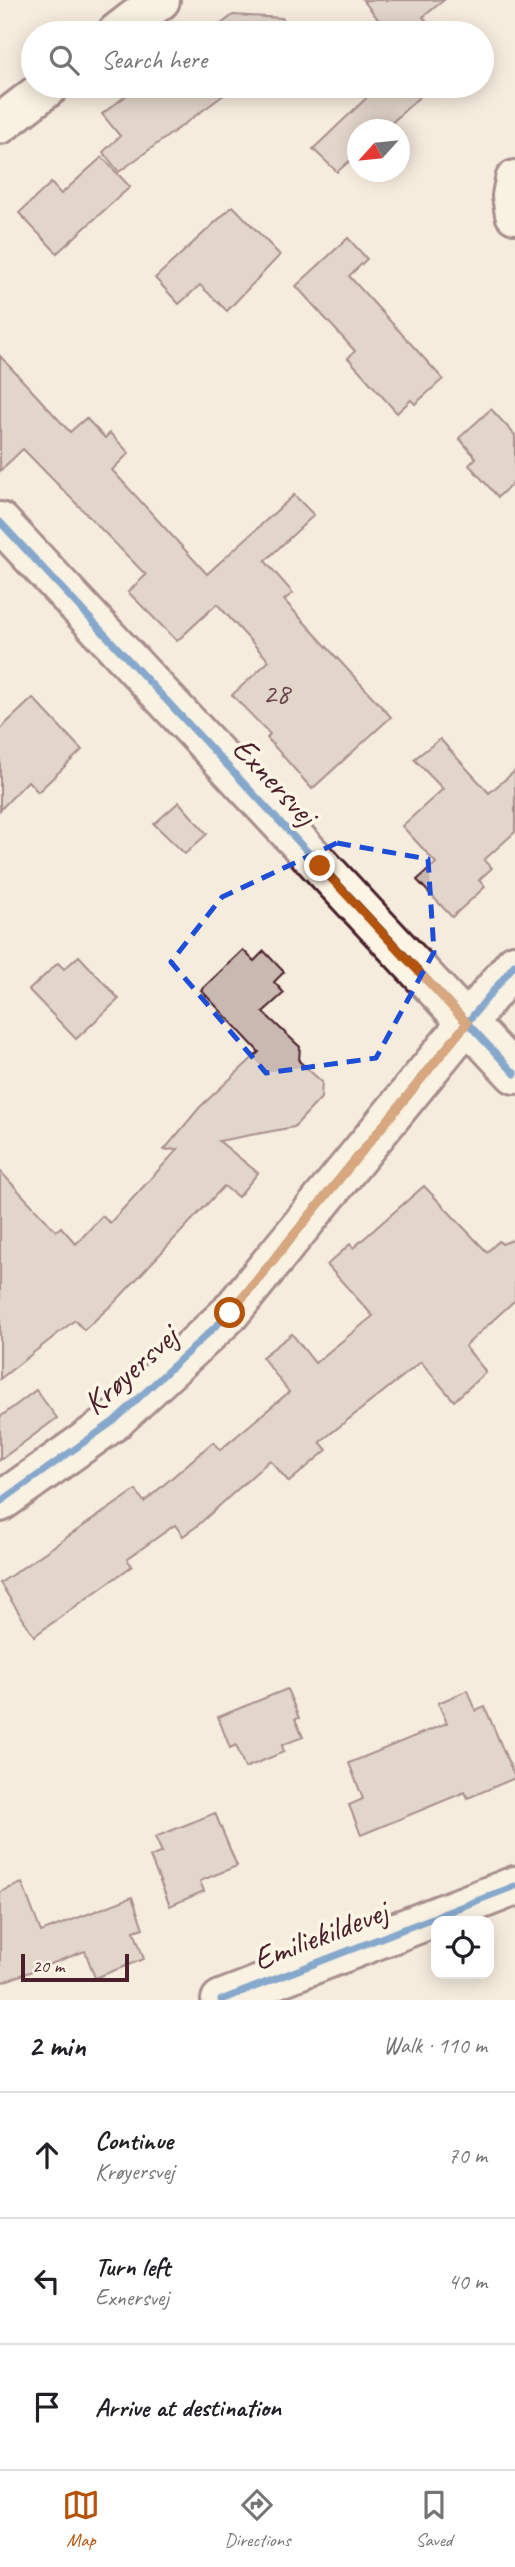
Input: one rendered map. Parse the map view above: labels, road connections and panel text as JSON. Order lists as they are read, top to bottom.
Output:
{
  "streets": {
    "street": ["Exnersvej", "Krøyersvej", "Emiliekildevej"]
  },
  "crossings": [
    ["Exnersvej", "Krøyersvej"]
  ],
  "house_numbers": ["28"],
  "scale_bar": "20 m",
  "north": "bottom left",
  "page": {
    "search": "Search here",
    "scale": "20 m",
    "heading": ["2 min", "Walk · 110 m"],
    "list": [
      ["Continue", "Krøyersvej", "70 m"],
      ["Turn left", "Exnersvej", "40 m"],
      "Arrive at destination"
    ],
    "nav": ["Map", "Directions", "Saved"]
  }
}
